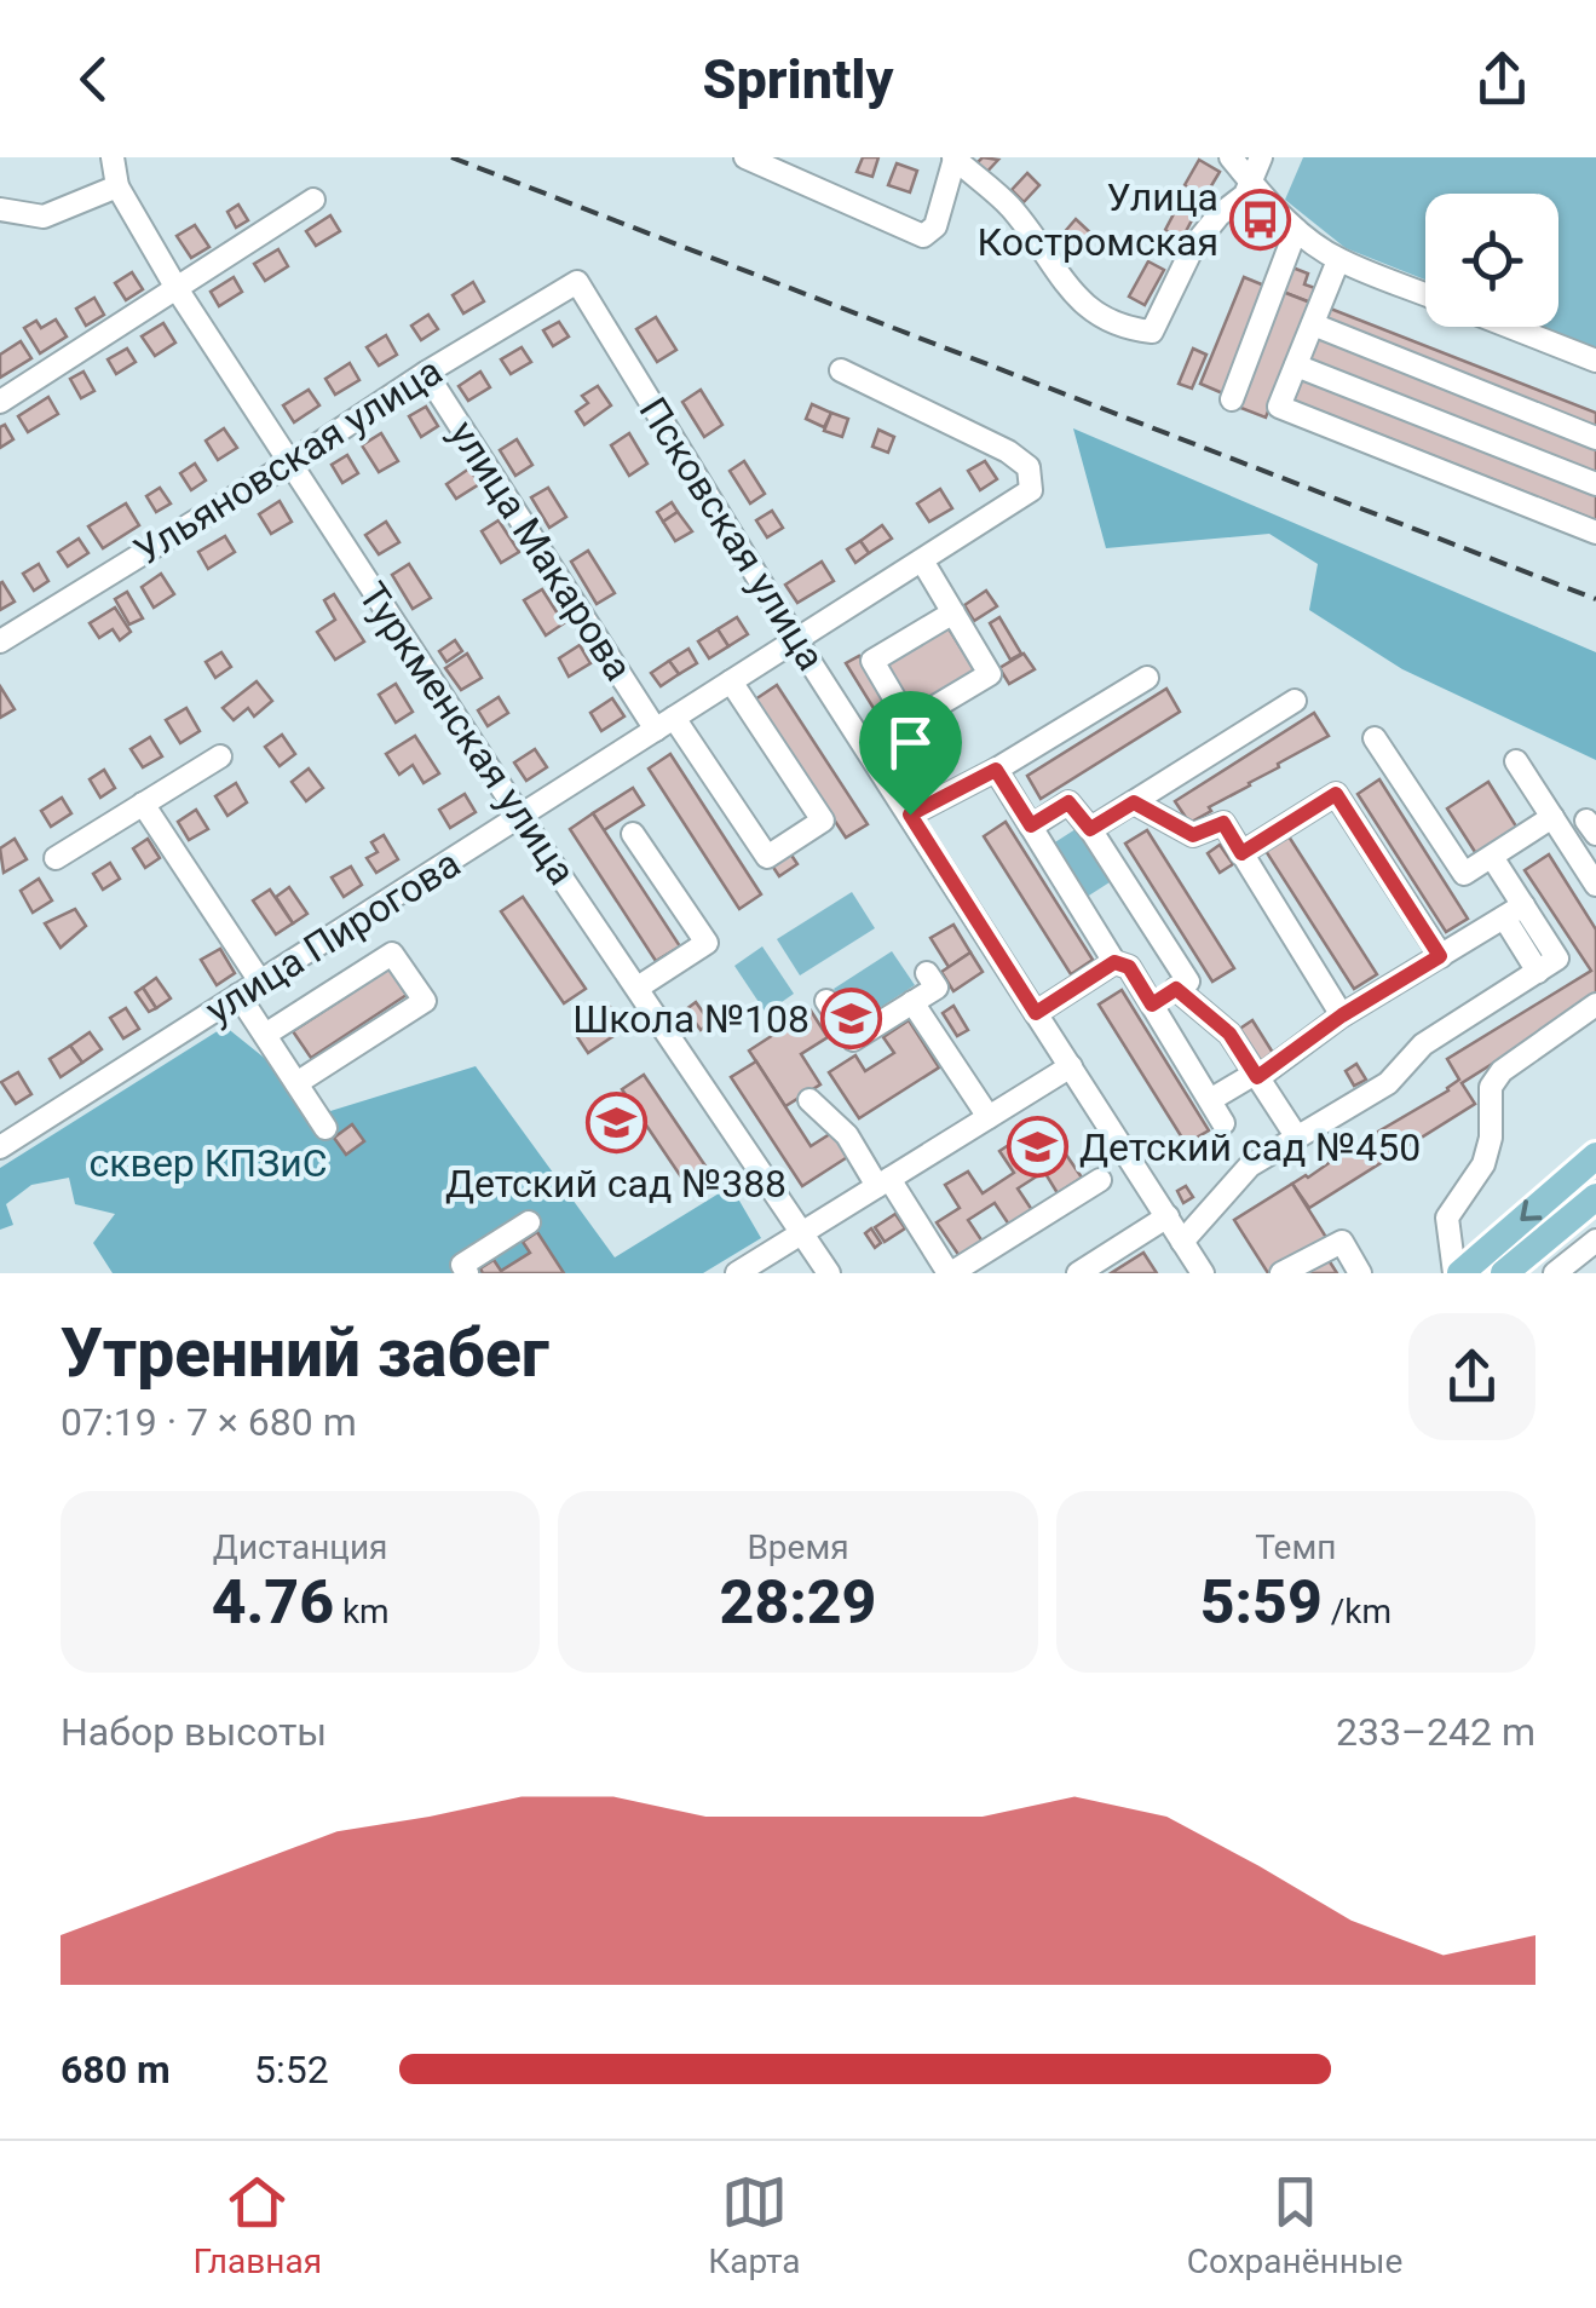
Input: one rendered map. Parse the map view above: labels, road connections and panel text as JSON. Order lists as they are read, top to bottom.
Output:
{
  "streets": {
    "street": [
      "Ульяновская улица",
      "Псковская улица",
      "улица Макарова",
      "Туркменская улица",
      "улица Пирогова"
    ]
  },
  "crossings": [
    ["Ульяновская улица", "Псковская улица"],
    ["Ульяновская улица", "улица Макарова"],
    ["Ульяновская улица", "Туркменская улица"],
    ["Псковская улица", "улица Пирогова"],
    ["улица Макарова", "улица Пирогова"],
    ["Туркменская улица", "улица Пирогова"]
  ],
  "parks": ["сквер КПЗиС"],
  "places": {
    "bus stop": ["Улица Костромская"],
    "school or university": ["Школа №108", "Детский сад №388", "Детский сад №450"]
  },
  "page": {
    "header": "Sprintly",
    "heading": ["Утренний забег", "07:19 · 7 × 680 m"],
    "stats": [
      ["Дистанция", "4.76 km"],
      ["Время", "28:29"],
      ["Темп", "5:59 /km"]
    ],
    "chart": ["Набор высоты", "233–242 m"],
    "list": [
      {
        "name": "680 m",
        "note": "5:52"
      }
    ],
    "tabs": ["Главная", "Карта", "Сохранённые"]
  }
}
